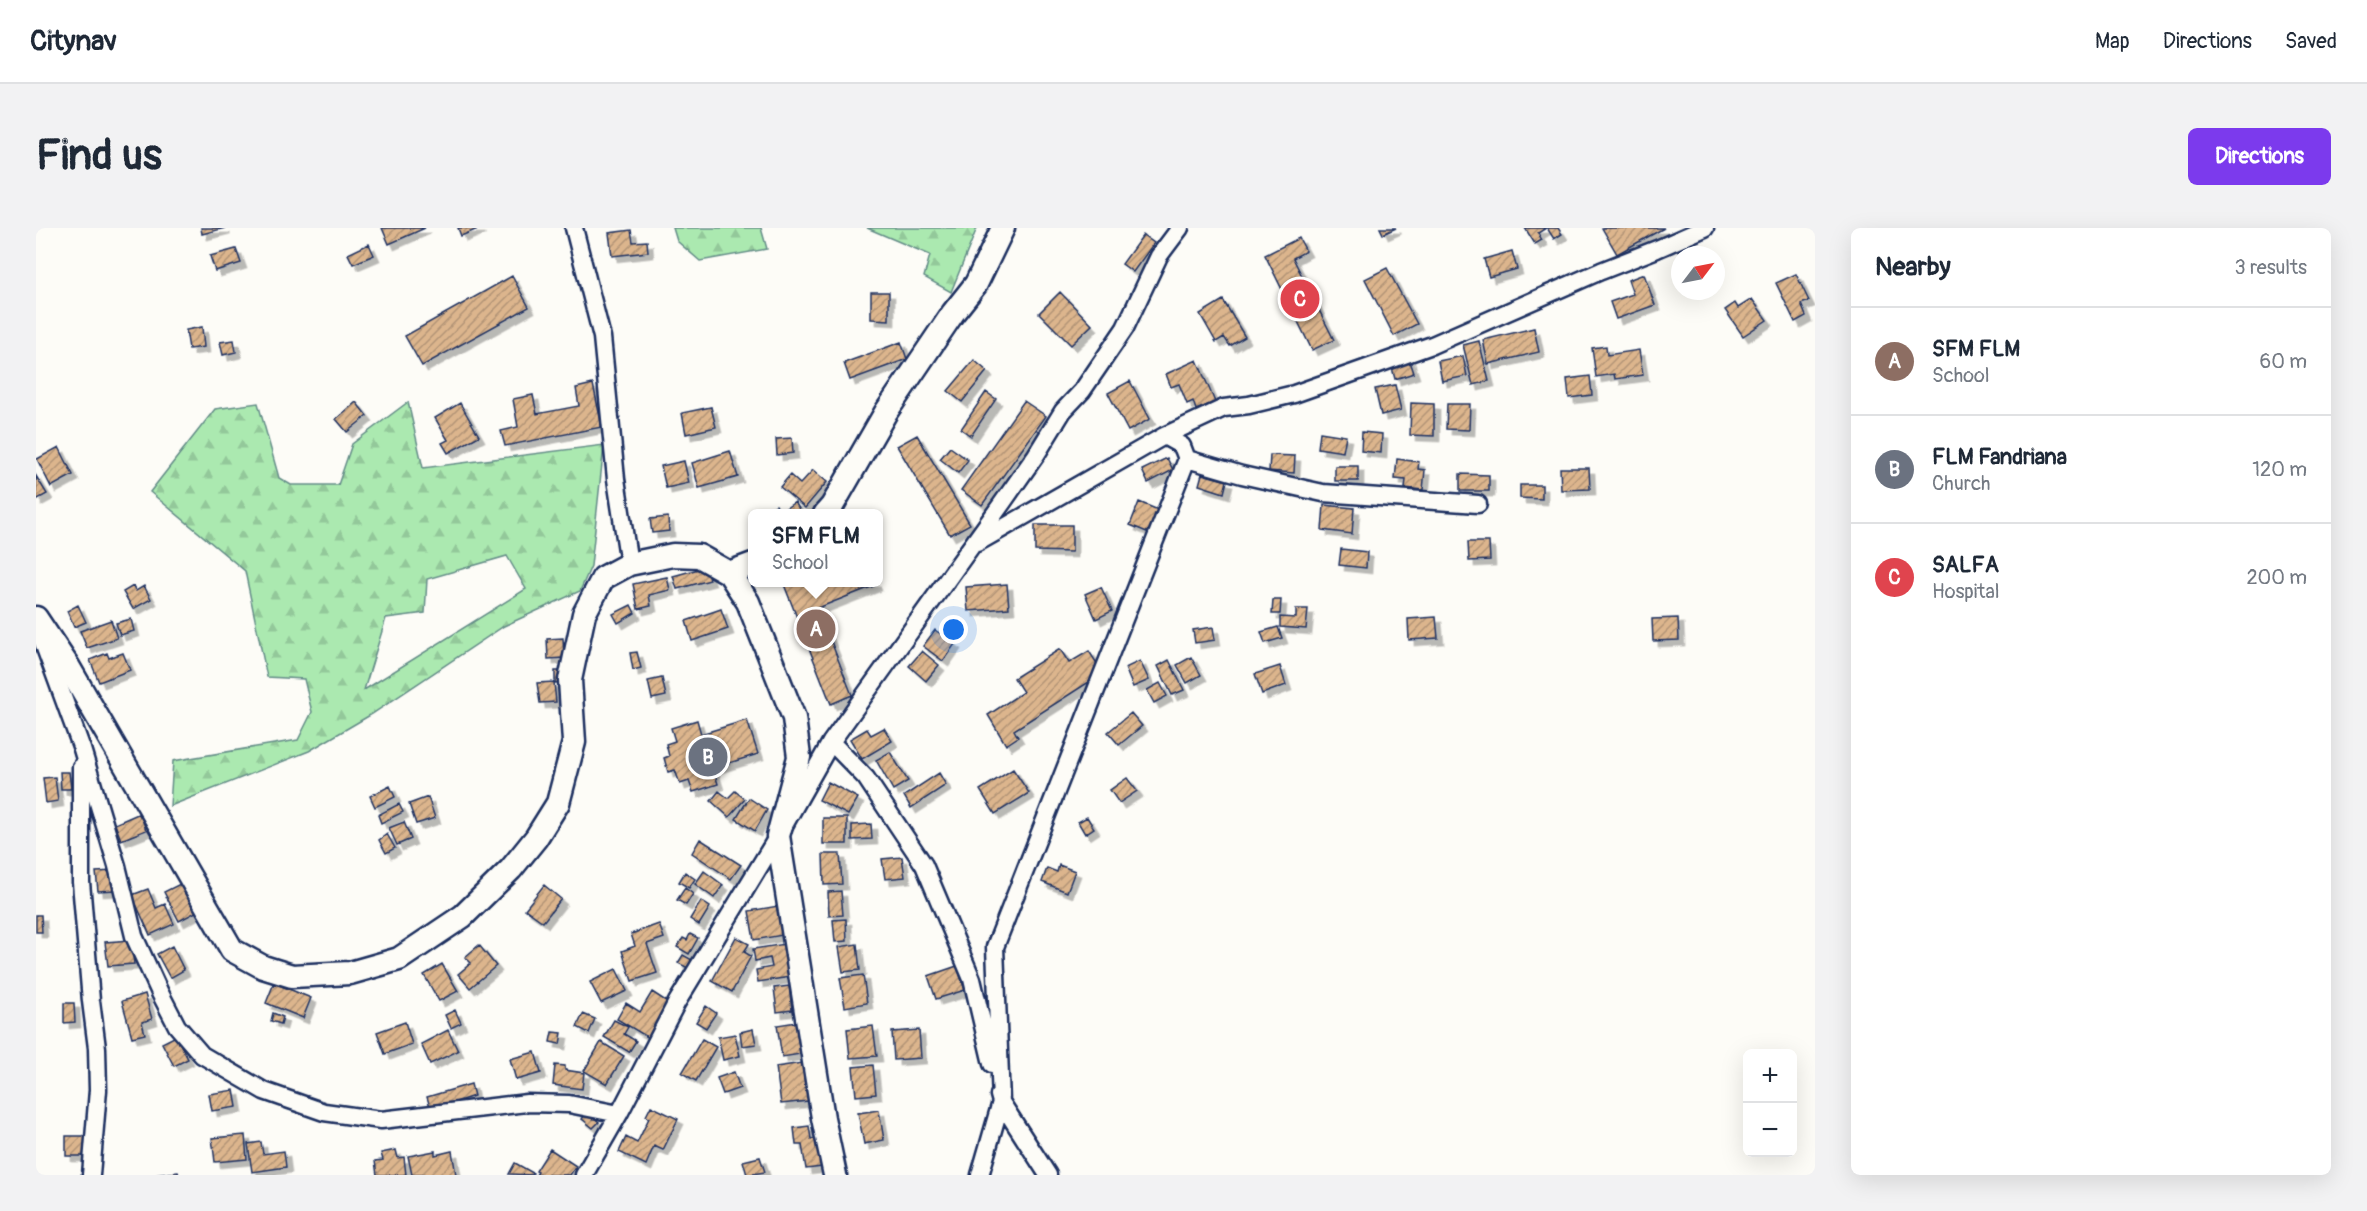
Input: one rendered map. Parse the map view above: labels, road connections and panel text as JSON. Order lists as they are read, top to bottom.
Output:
{
  "north": "top right",
  "page": {
    "header": "Citynav",
    "nav": ["Map", "Directions", "Saved"],
    "buttons": "Directions",
    "title": "Find us",
    "heading": ["Nearby", "3 results"],
    "pins": ["C", "A", "B"],
    "list": [
      {
        "mark": "A",
        "name": "SFM FLM",
        "note": "School",
        "value": "60 m"
      },
      {
        "mark": "B",
        "name": "FLM Fandriana",
        "note": "Church",
        "value": "120 m"
      },
      {
        "mark": "C",
        "name": "SALFA",
        "note": "Hospital",
        "value": "200 m"
      }
    ],
    "popup": ["SFM FLM", "School"],
    "map_buttons": ["+", "−"]
  }
}
